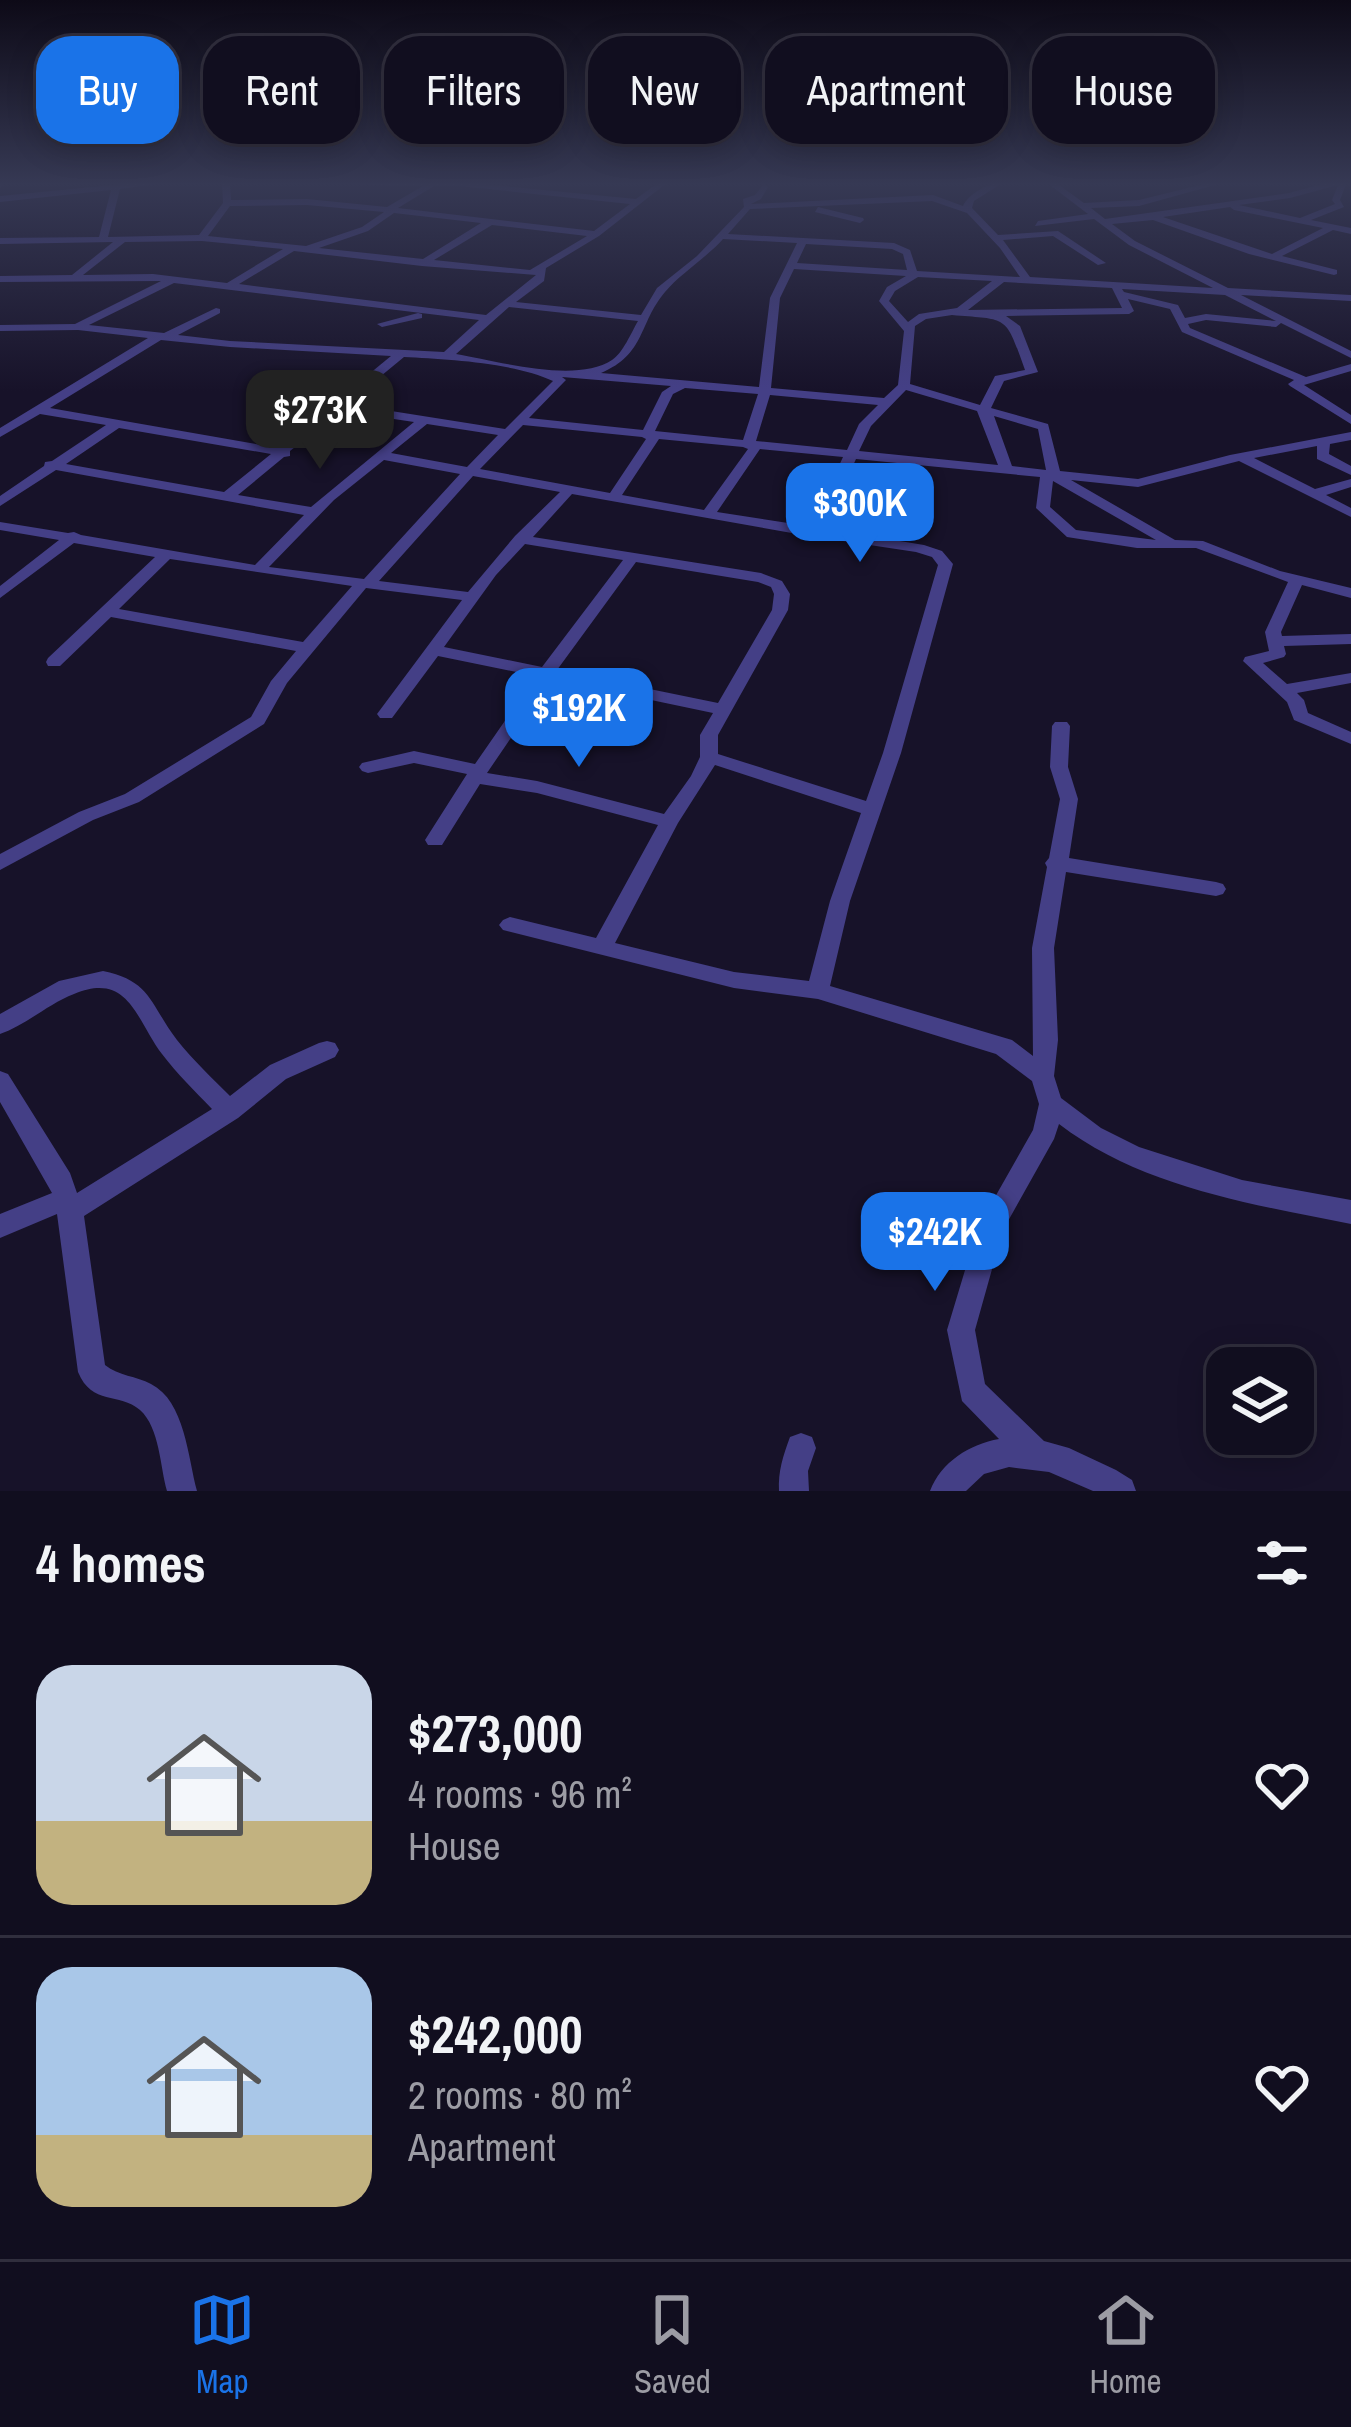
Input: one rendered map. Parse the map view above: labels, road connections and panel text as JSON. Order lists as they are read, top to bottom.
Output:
{
  "page": {
    "chip": [
      "Buy",
      "Rent",
      "Filters",
      "New",
      "Apartment",
      "House"
    ],
    "price": [
      "$273K",
      "$300K",
      "$192K",
      "$242K"
    ],
    "heading": "4 homes",
    "list": [
      {
        "name": "$273,000",
        "note": "4 rooms · 96 m² · House"
      },
      {
        "name": "$242,000",
        "note": "2 rooms · 80 m² · Apartment"
      }
    ],
    "tabs": ["Map", "Saved", "Home"]
  }
}
